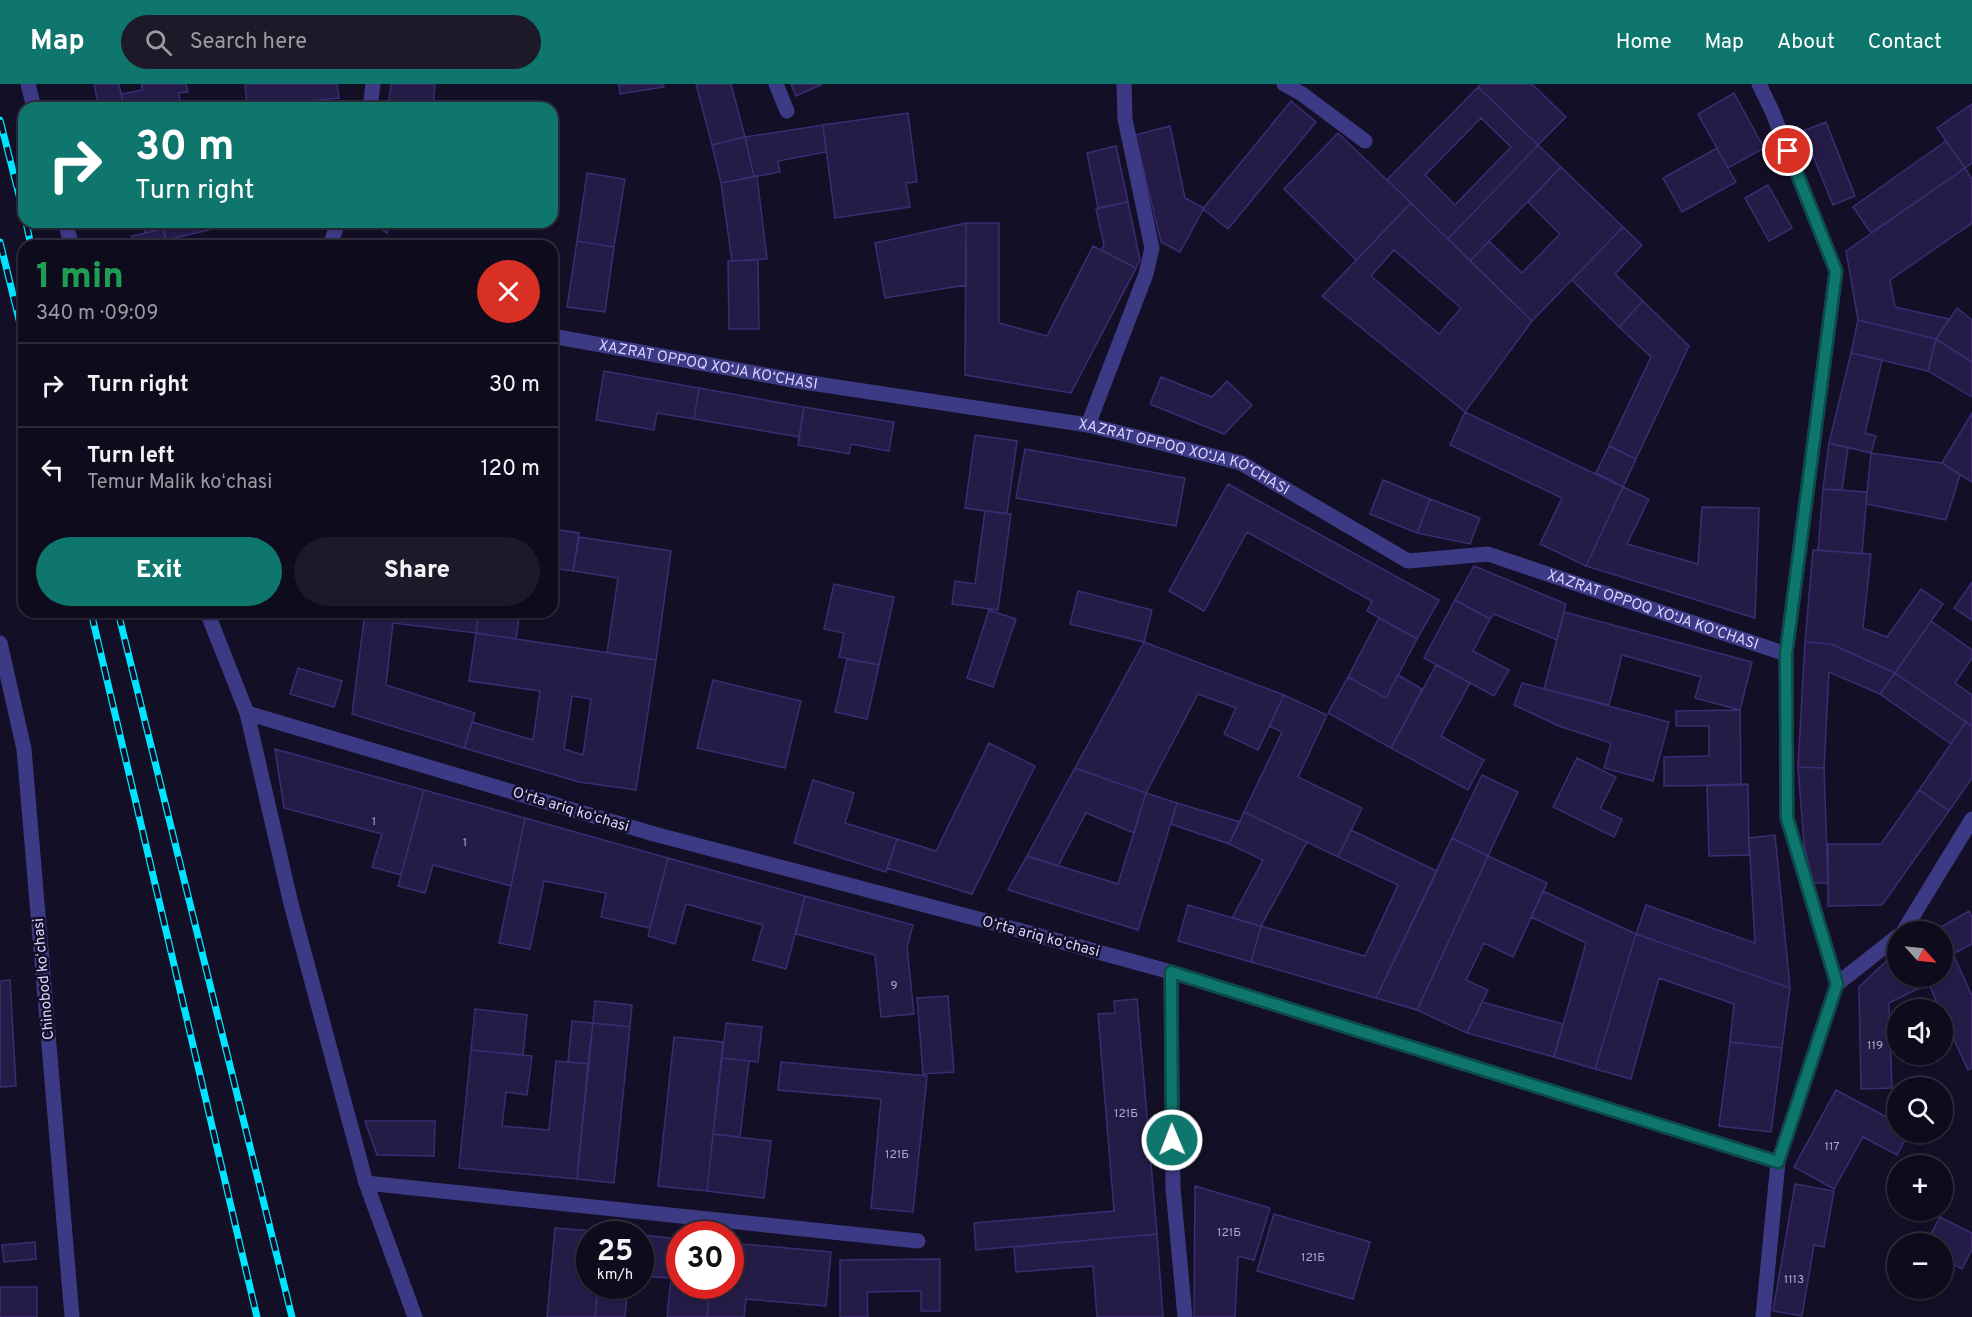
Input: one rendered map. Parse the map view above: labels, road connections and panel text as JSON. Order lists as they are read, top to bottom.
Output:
{
  "streets": {
    "street": ["XAZRAT OPPOQ XO‘JA KO‘CHASI", "Oʻrta ariq koʻchasi", "Chinobod koʻchasi"]
  },
  "house_numbers": [
    "1",
    "1",
    "9",
    "119",
    "121Б",
    "117",
    "121Б",
    "121Б",
    "121Б",
    "1113"
  ],
  "north": "bottom right",
  "page": {
    "header": "Map",
    "search": "Search here",
    "nav": [
      "Home",
      "Map",
      "About",
      "Contact"
    ],
    "turn": ["30 m", "Turn right"],
    "heading": ["1 min", "340 m · 09:09"],
    "list": [
      {
        "name": "Turn right",
        "value": "30 m"
      },
      {
        "name": "Turn left",
        "note": "Temur Malik koʻchasi",
        "value": "120 m"
      }
    ],
    "buttons": ["Exit", "Share"],
    "map_buttons": ["+", "−"],
    "speed": "25 km/h",
    "limit": "30"
  }
}
